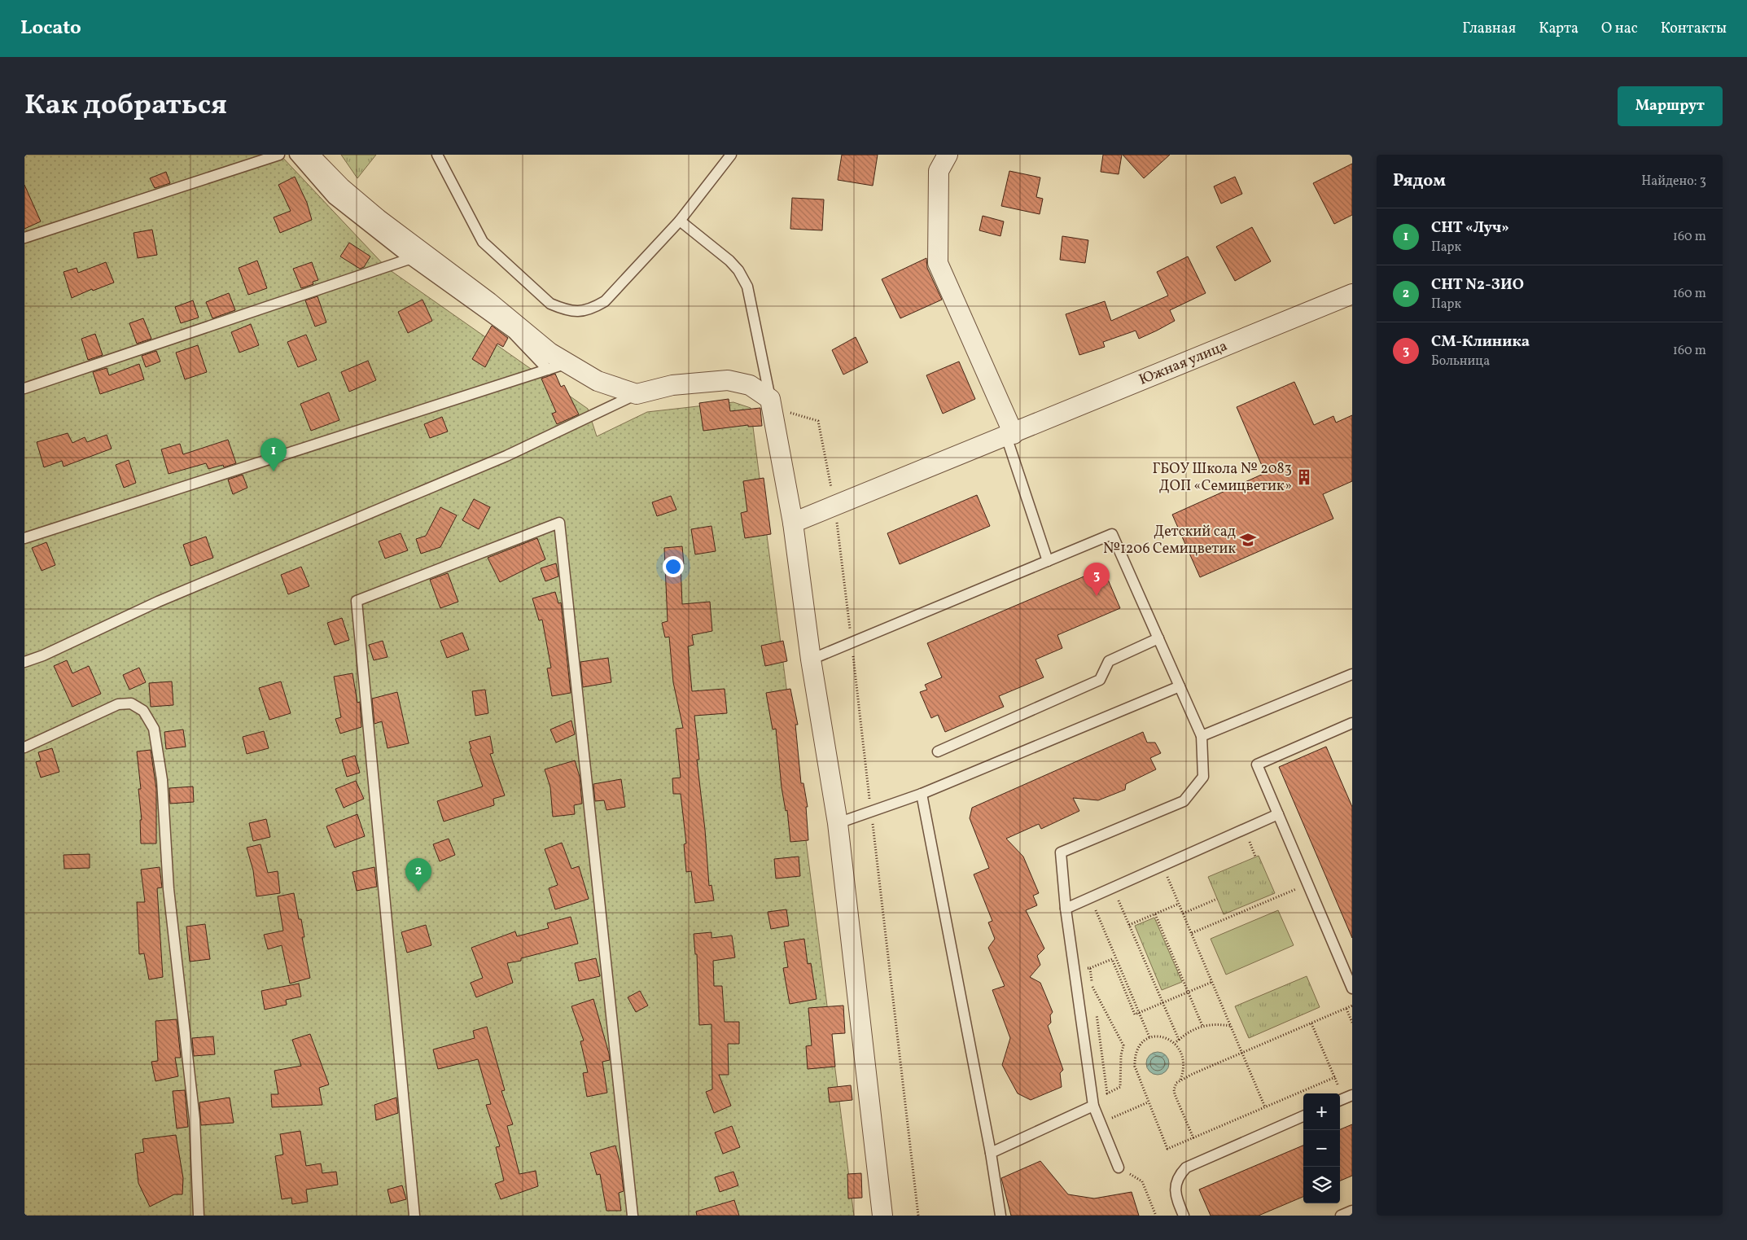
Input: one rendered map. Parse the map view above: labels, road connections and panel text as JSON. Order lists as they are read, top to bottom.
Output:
{
  "streets": {
    "street": ["Южная улица"]
  },
  "places": {
    "building": ["ГБОУ Школа № 2083 ДОП «Семицветик»"],
    "school or university": ["Детский сад №1206 Семицветик"]
  },
  "page": {
    "header": "Locato",
    "nav": [
      "Главная",
      "Карта",
      "О нас",
      "Контакты"
    ],
    "title": "Как добраться",
    "buttons": "Маршрут",
    "heading": ["Рядом", "Найдено: 3"],
    "list": [
      {
        "mark": "1",
        "name": "СНТ «Луч»",
        "note": "Парк",
        "value": "160 m"
      },
      {
        "mark": "2",
        "name": "СНТ N2-ЗИО",
        "note": "Парк",
        "value": "160 m"
      },
      {
        "mark": "3",
        "name": "СМ-Клиника",
        "note": "Больница",
        "value": "160 m"
      }
    ],
    "pins": ["1", "3", "2"],
    "map_buttons": ["+", "−"]
  }
}
